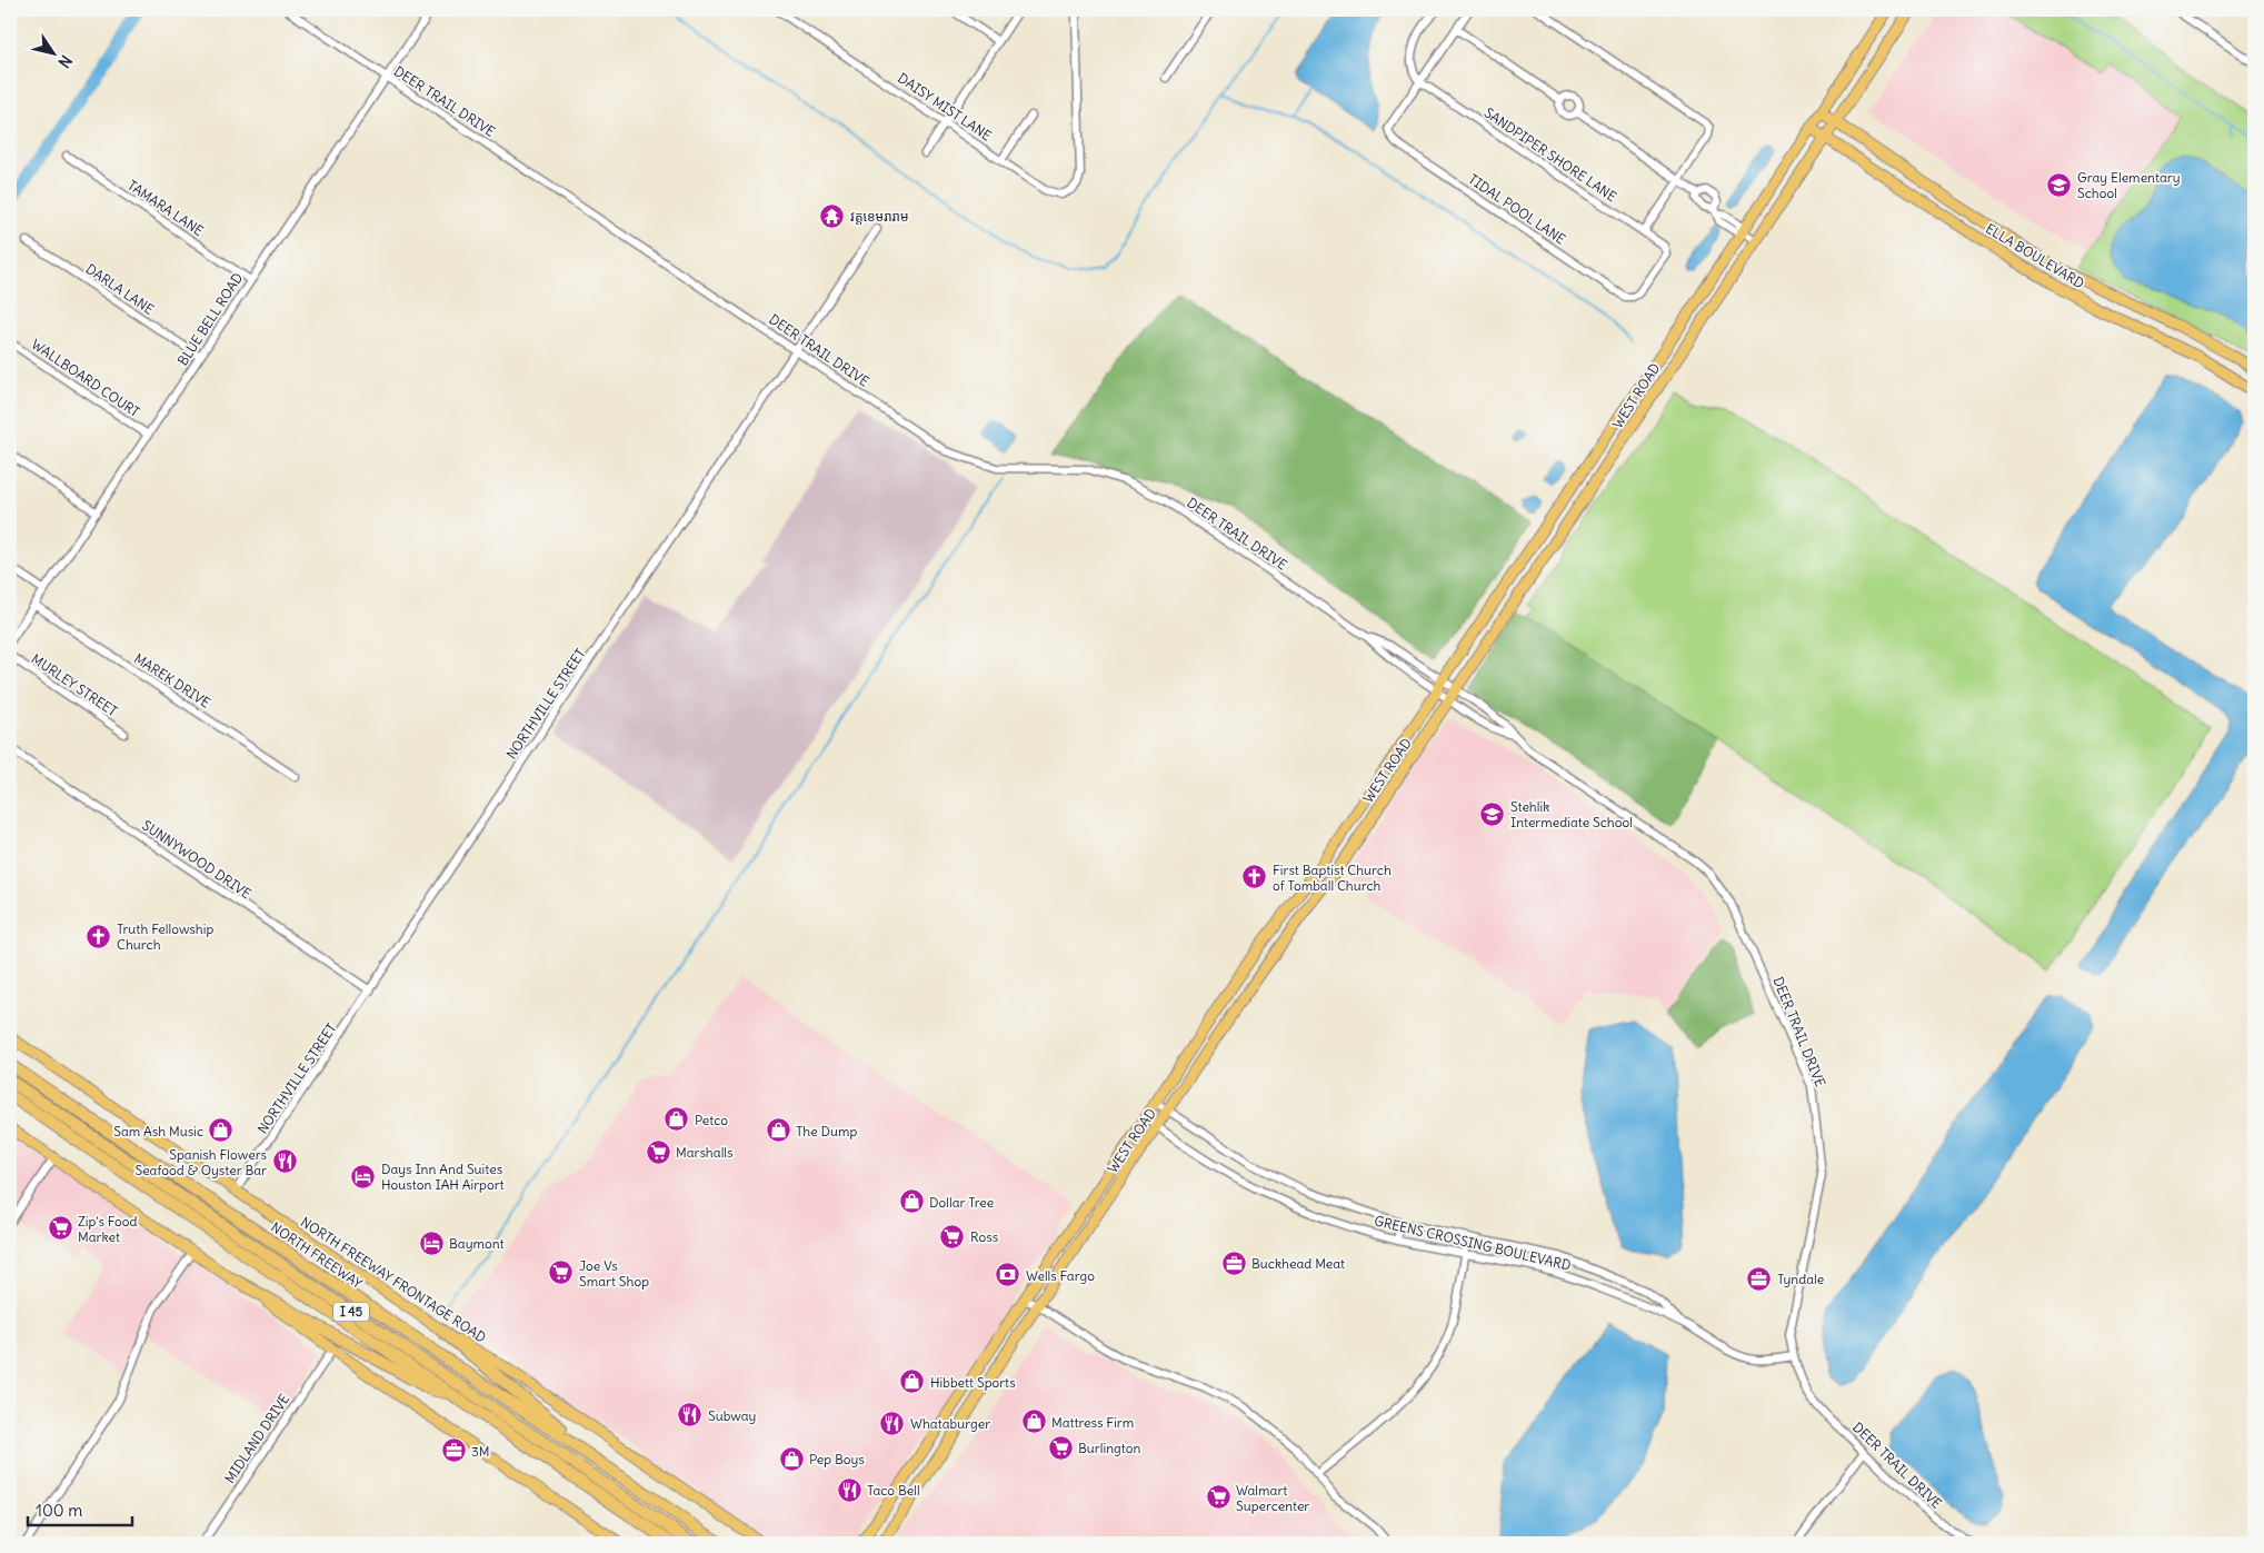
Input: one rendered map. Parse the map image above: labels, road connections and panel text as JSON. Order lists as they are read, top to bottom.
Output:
{
  "streets": {
    "highway": ["NORTH FREEWAY", "I 45"],
    "main road": ["ELLA BOULEVARD", "WEST ROAD", "NORTH FREEWAY FRONTAGE ROAD"],
    "street": [
      "DEER TRAIL DRIVE",
      "DAISY MIST LANE",
      "SANDPIPER SHORE LANE",
      "TAMARA LANE",
      "TIDAL POOL LANE",
      "DARLA LANE",
      "BLUE BELL ROAD",
      "WALLBOARD COURT",
      "MAREK DRIVE",
      "MURLEY STREET",
      "NORTHVILLE STREET",
      "SUNNYWOOD DRIVE",
      "GREENS CROSSING BOULEVARD",
      "MIDLAND DRIVE"
    ]
  },
  "crossings": [
    ["DEER TRAIL DRIVE", "BLUE BELL ROAD"],
    ["DEER TRAIL DRIVE", "WEST ROAD"],
    ["DEER TRAIL DRIVE", "NORTHVILLE STREET"],
    ["DEER TRAIL DRIVE", "GREENS CROSSING BOULEVARD"],
    ["SANDPIPER SHORE LANE", "TIDAL POOL LANE"],
    ["TAMARA LANE", "BLUE BELL ROAD"],
    ["ELLA BOULEVARD", "WEST ROAD"],
    ["DARLA LANE", "BLUE BELL ROAD"],
    ["BLUE BELL ROAD", "WALLBOARD COURT"],
    ["BLUE BELL ROAD", "MAREK DRIVE"],
    ["WEST ROAD", "GREENS CROSSING BOULEVARD"],
    ["NORTHVILLE STREET", "SUNNYWOOD DRIVE"],
    ["NORTHVILLE STREET", "NORTH FREEWAY FRONTAGE ROAD"]
  ],
  "places": {
    "school or university": ["Gray Elementary School", "Stehlik Intermediate School"],
    "temple": ["វត្តខេមរារាម"],
    "church": ["First Baptist Church of Tomball Church", "Truth Fellowship Church"],
    "shop": [
      "Petco",
      "Sam Ash Music",
      "The Dump",
      "Dollar Tree",
      "Hibbett Sports",
      "Mattress Firm",
      "Pep Boys"
    ],
    "supermarket": [
      "Marshalls",
      "Zip's Food Market",
      "Ross",
      "Joe Vs Smart Shop",
      "Burlington",
      "Walmart Supercenter"
    ],
    "restaurant": [
      "Spanish Flowers Seafood & Oyster Bar",
      "Subway",
      "Whataburger",
      "Taco Bell"
    ],
    "hotel": ["Days Inn And Suites Houston IAH Airport", "Baymont"],
    "office": ["Buckhead Meat", "Tyndale", "3M"],
    "bank": ["Wells Fargo"]
  },
  "scale_bar": "100 m",
  "north": "bottom right"
}
